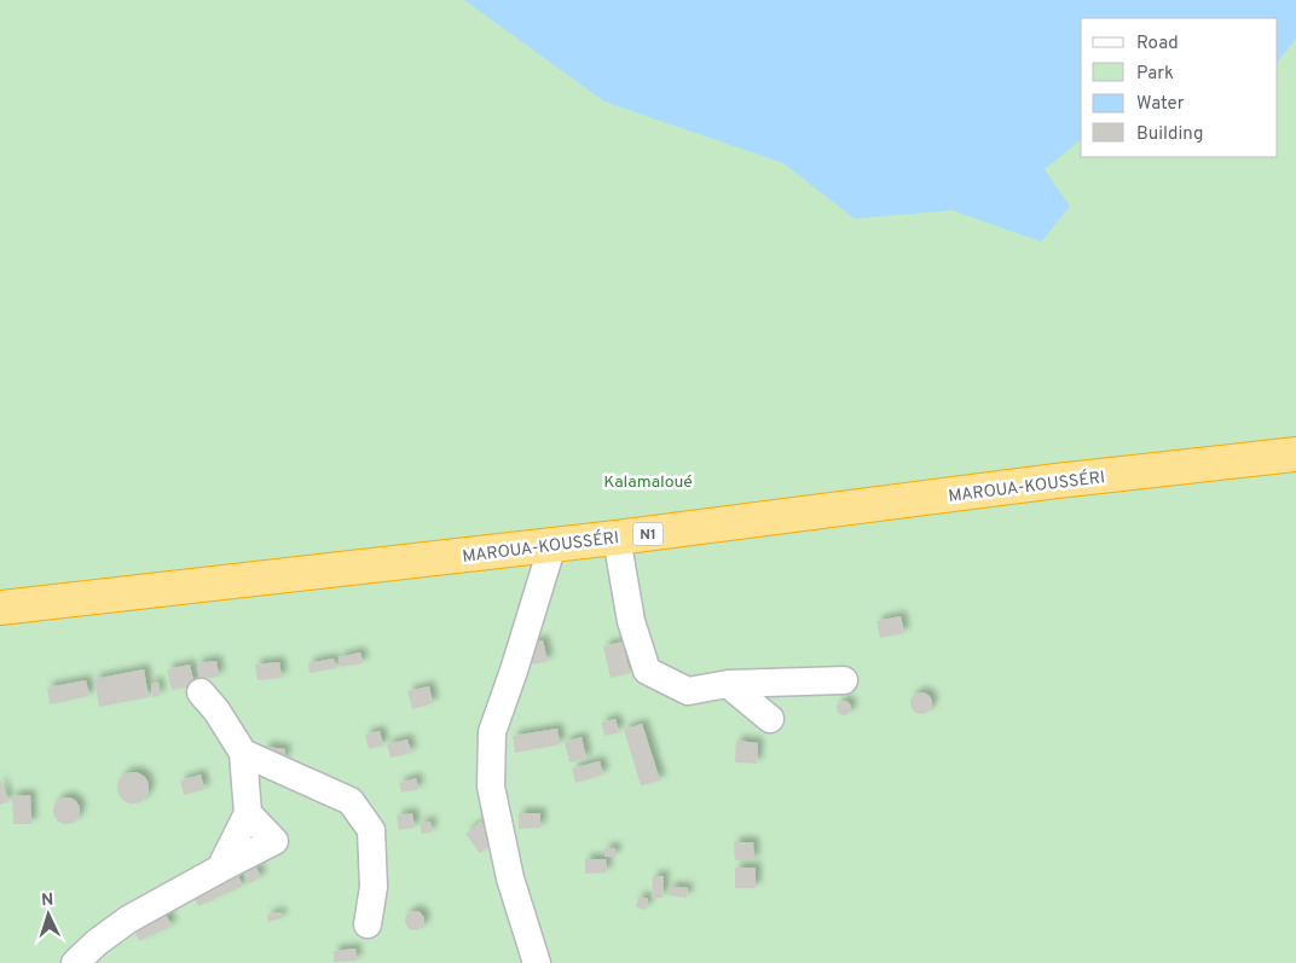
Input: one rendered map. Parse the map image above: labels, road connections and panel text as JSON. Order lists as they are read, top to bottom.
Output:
{
  "streets": {
    "highway": ["MAROUA-KOUSSÉRI", "N1"]
  },
  "parks": ["Kalamaloué"],
  "legend": [
    "Road",
    "Park",
    "Water",
    "Building"
  ],
  "north": "top"
}
